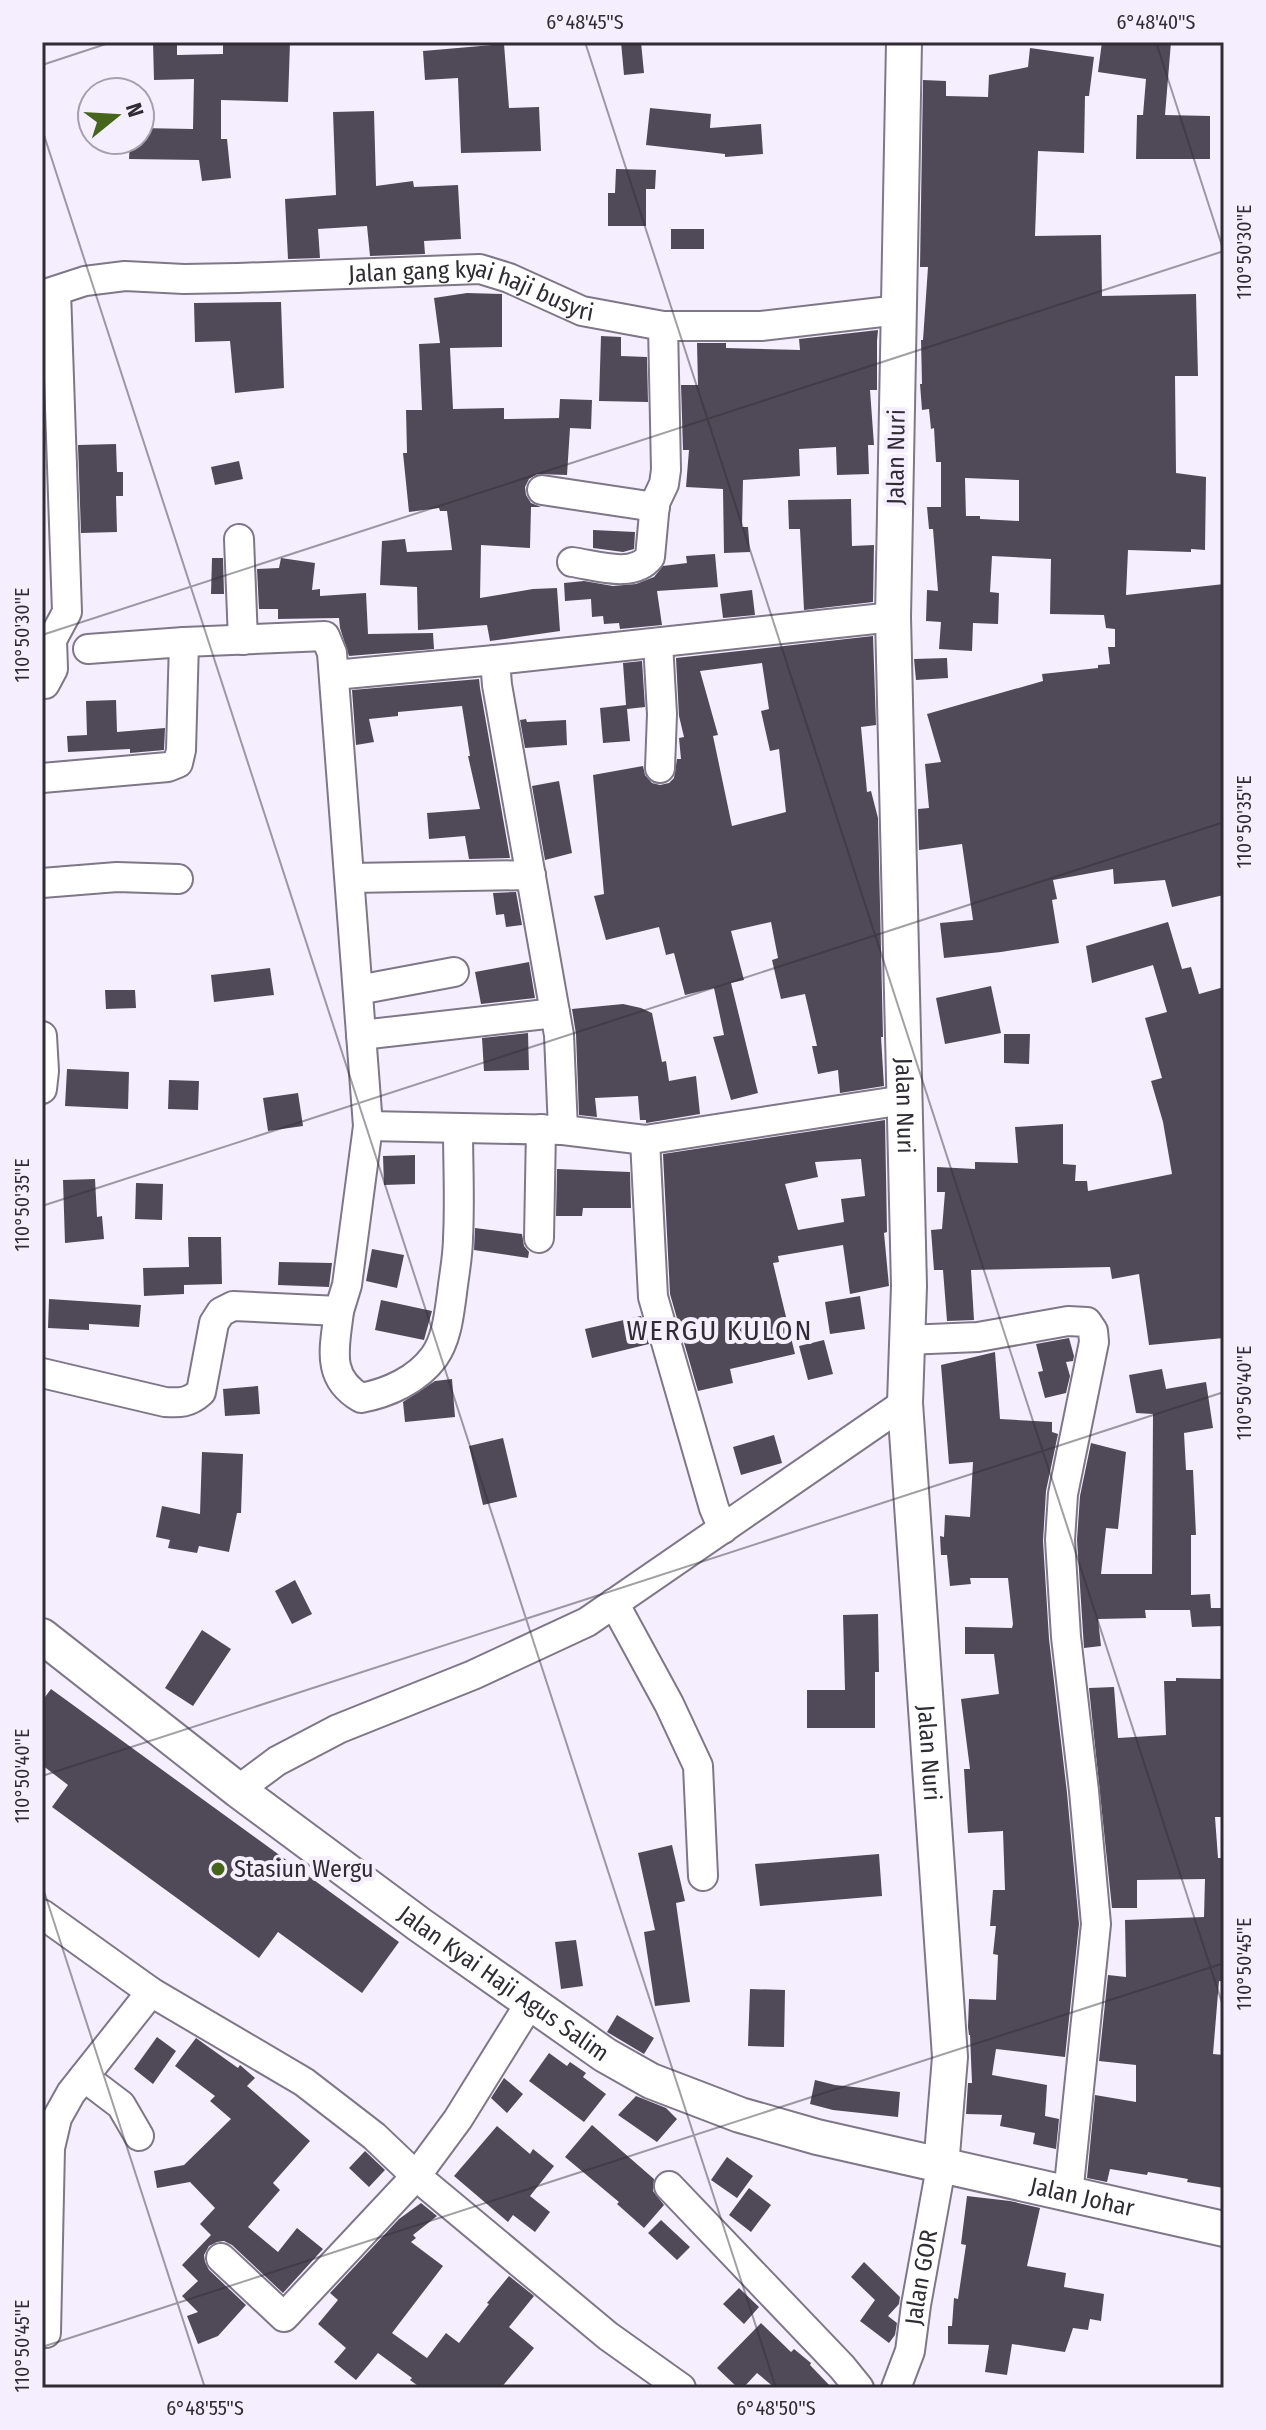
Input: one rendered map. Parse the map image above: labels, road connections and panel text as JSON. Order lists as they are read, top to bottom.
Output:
{
  "streets": {
    "street": [
      "Jalan gang kyai haji busyri",
      "Jalan Nuri",
      "Jalan Kyai Haji Agus Salim",
      "Jalan Johar",
      "Jalan GOR"
    ]
  },
  "crossings": [
    ["Jalan gang kyai haji busyri", "Jalan Nuri"],
    ["Jalan Nuri", "Jalan Kyai Haji Agus Salim"],
    ["Jalan Nuri", "Jalan Johar"],
    ["Jalan Nuri", "Jalan GOR"],
    ["Jalan Kyai Haji Agus Salim", "Jalan Johar"],
    ["Jalan Kyai Haji Agus Salim", "Jalan GOR"],
    ["Jalan Johar", "Jalan GOR"]
  ],
  "districts": ["WERGU KULON"],
  "places": ["Stasiun Wergu"],
  "north": "right",
  "coordinates": [
    "6°48'45\"S",
    "6°48'40\"S",
    "110°50'30\"E",
    "110°50'35\"E",
    "110°50'40\"E",
    "110°50'45\"E",
    "6°48'55\"S",
    "6°48'50\"S"
  ]
}
